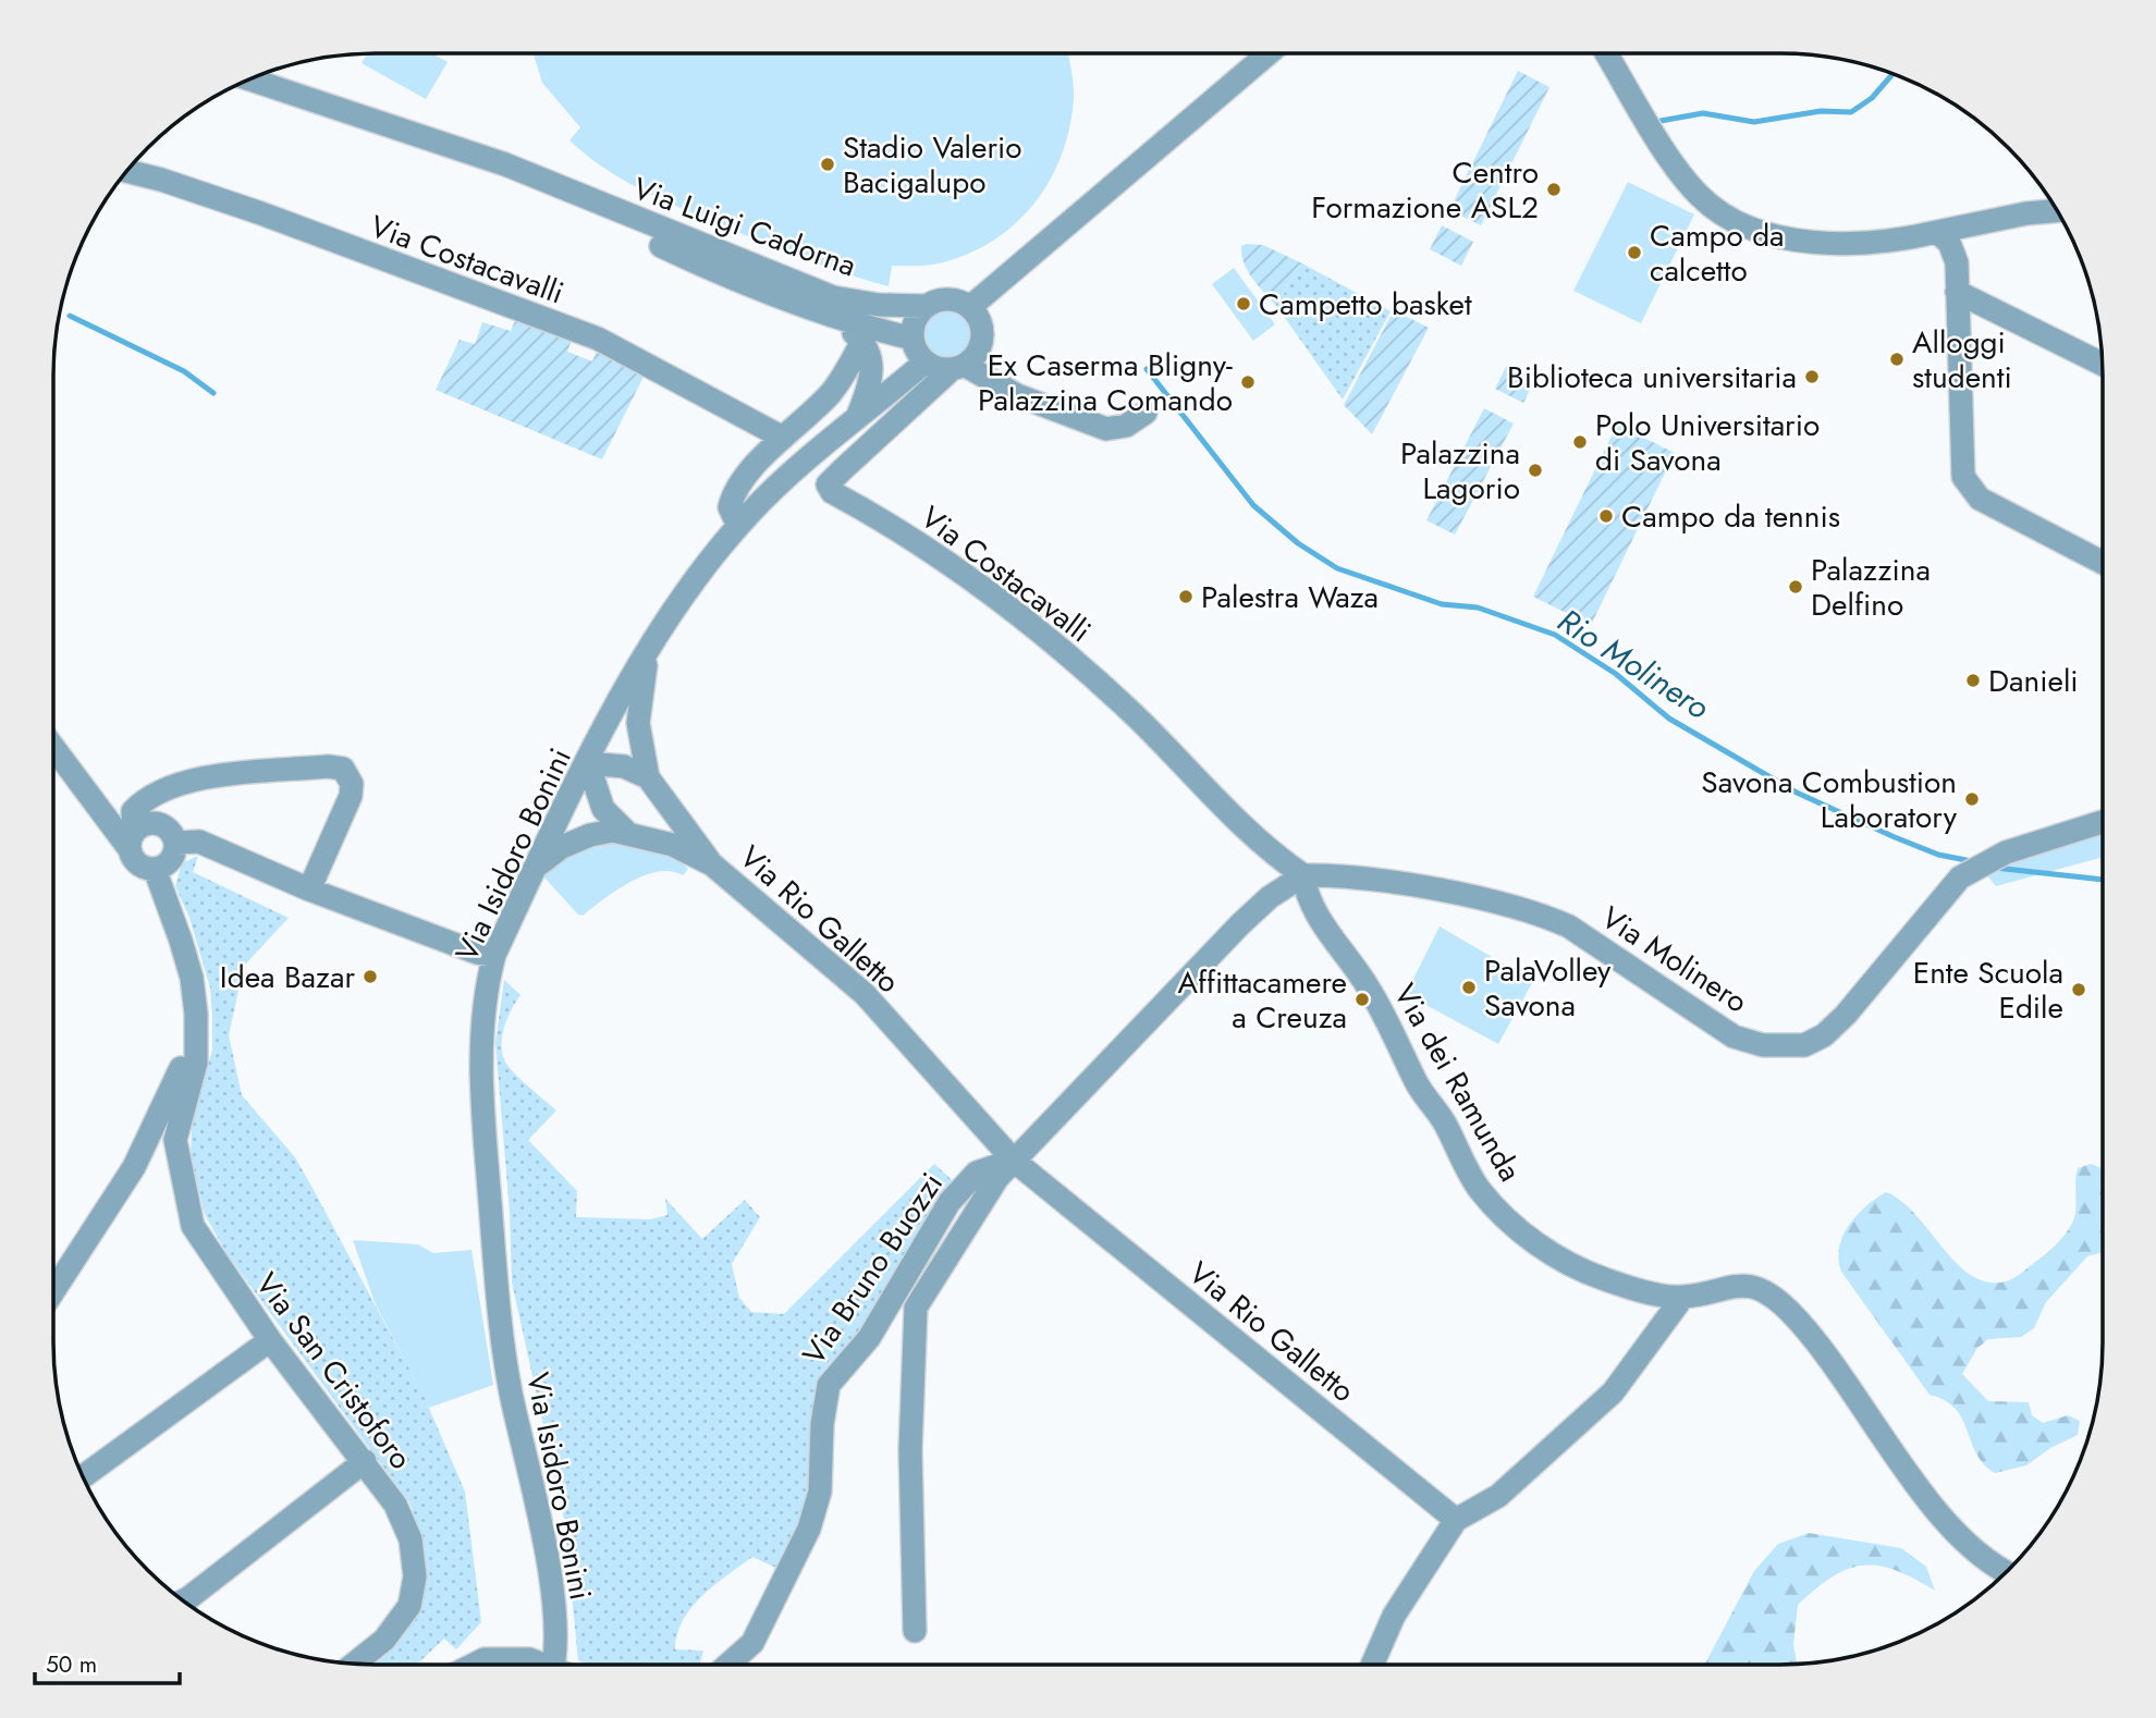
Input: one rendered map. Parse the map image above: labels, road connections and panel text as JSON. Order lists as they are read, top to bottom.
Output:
{
  "streets": {
    "street": [
      "Via Luigi Cadorna",
      "Via Costacavalli",
      "Via Isidoro Bonini",
      "Via Rio Galletto",
      "Via Molinero",
      "Via dei Ramunda",
      "Via Bruno Buozzi",
      "Via San Cristoforo"
    ]
  },
  "crossings": [
    ["Via Luigi Cadorna", "Via Costacavalli"],
    ["Via Luigi Cadorna", "Via Isidoro Bonini"],
    ["Via Costacavalli", "Via Isidoro Bonini"],
    ["Via Costacavalli", "Via Molinero"],
    ["Via Costacavalli", "Via dei Ramunda"],
    ["Via Costacavalli", "Via Bruno Buozzi"],
    ["Via Isidoro Bonini", "Via Rio Galletto"],
    ["Via Rio Galletto", "Via Bruno Buozzi"],
    ["Via Molinero", "Via dei Ramunda"],
    ["Via Molinero", "Via Bruno Buozzi"],
    ["Via dei Ramunda", "Via Bruno Buozzi"]
  ],
  "water": ["Rio Molinero"],
  "places": [
    "Stadio Valerio Bacigalupo",
    "Centro Formazione ASL2",
    "Campo da calcetto",
    "Campetto basket",
    "Alloggi studenti",
    "Biblioteca universitaria",
    "Ex Caserma Bligny- Palazzina Comando",
    "Polo Universitario di Savona",
    "Palazzina Lagorio",
    "Campo da tennis",
    "Palazzina Delfino",
    "Palestra Waza",
    "Danieli",
    "Savona Combustion Laboratory",
    "Idea Bazar",
    "PalaVolley Savona",
    "Ente Scuola Edile",
    "Affittacamere a Creuza"
  ],
  "scale_bar": "50 m"
}
